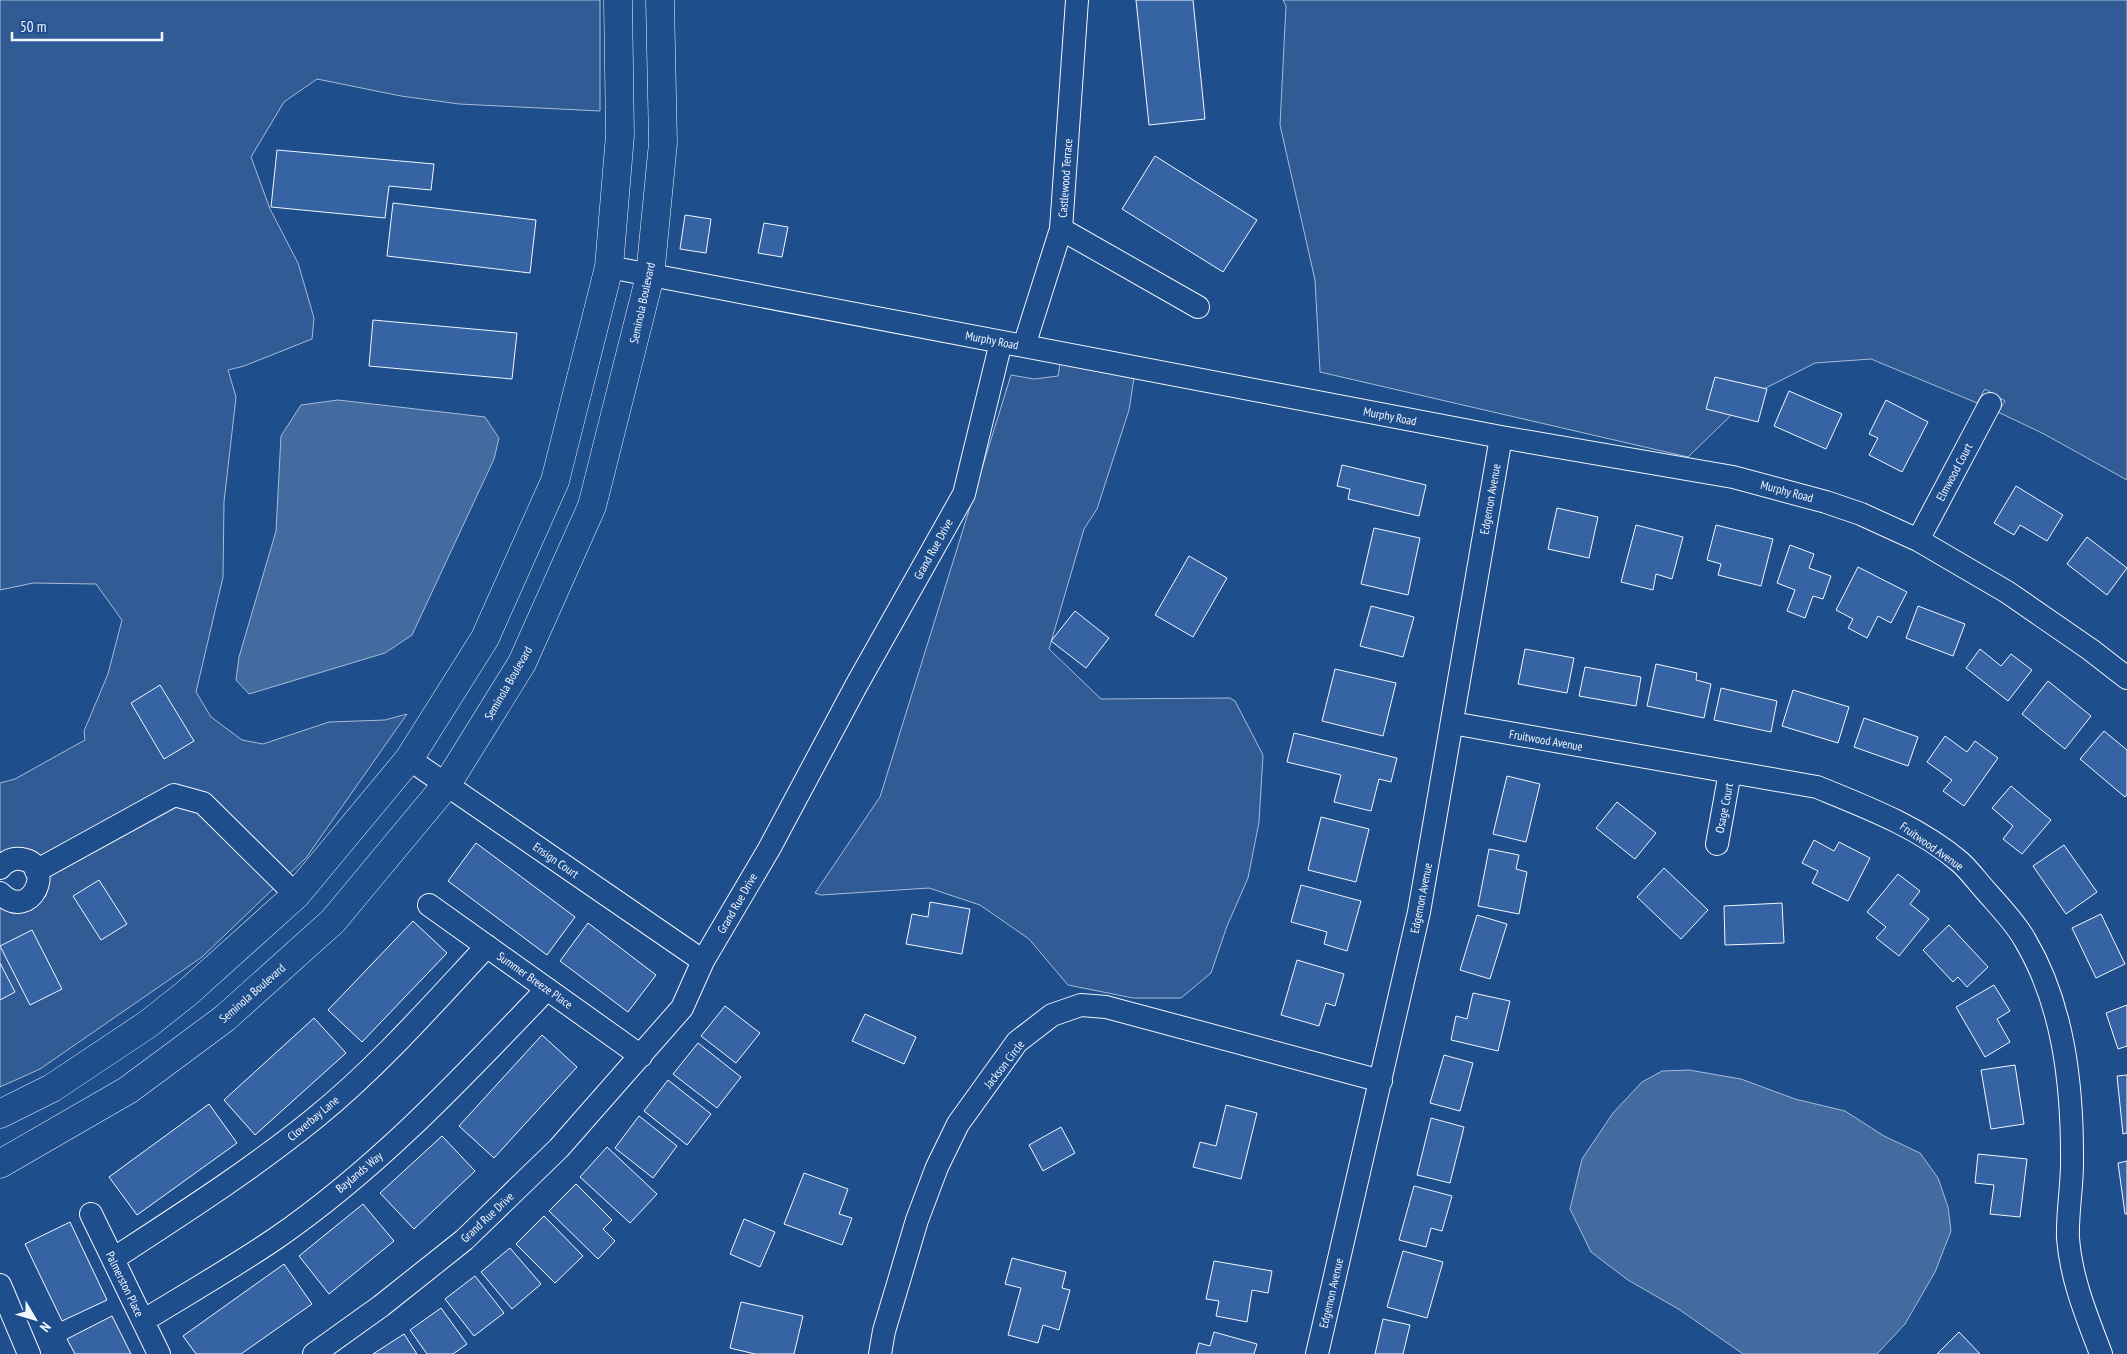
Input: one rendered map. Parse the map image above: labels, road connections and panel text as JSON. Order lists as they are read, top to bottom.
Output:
{
  "streets": {
    "main road": ["Seminola Boulevard"],
    "street": [
      "Castlewood Terrace",
      "Murphy Road",
      "Elmwood Court",
      "Edgemon Avenue",
      "Grand Rue Drive",
      "Fruitwood Avenue",
      "Osage Court",
      "Ensign Court",
      "Summer Breeze Place",
      "Jackson Circle",
      "Cloverbay Lane",
      "Baylands Way",
      "Palmerston Place"
    ]
  },
  "crossings": [
    ["Seminola Boulevard", "Murphy Road"],
    ["Seminola Boulevard", "Ensign Court"],
    ["Murphy Road", "Elmwood Court"],
    ["Murphy Road", "Edgemon Avenue"],
    ["Murphy Road", "Grand Rue Drive"],
    ["Edgemon Avenue", "Fruitwood Avenue"],
    ["Edgemon Avenue", "Jackson Circle"],
    ["Grand Rue Drive", "Ensign Court"],
    ["Grand Rue Drive", "Summer Breeze Place"],
    ["Fruitwood Avenue", "Osage Court"],
    ["Summer Breeze Place", "Cloverbay Lane"],
    ["Summer Breeze Place", "Baylands Way"],
    ["Cloverbay Lane", "Palmerston Place"],
    ["Baylands Way", "Palmerston Place"]
  ],
  "scale_bar": "50 m",
  "north": "bottom right"
}
